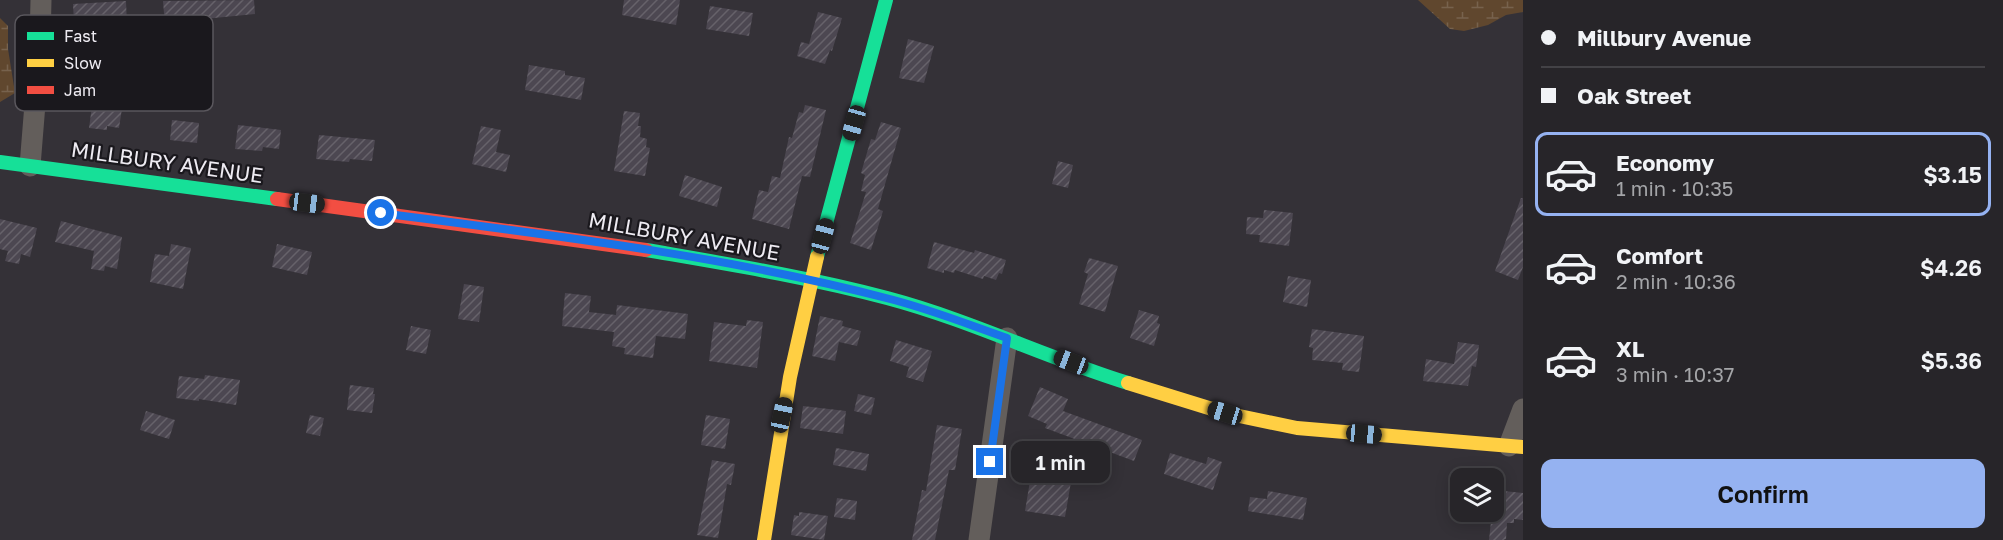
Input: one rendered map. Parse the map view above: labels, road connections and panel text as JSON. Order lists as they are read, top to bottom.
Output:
{
  "streets": {
    "main road": ["MILLBURY AVENUE"]
  },
  "legend": ["Fast", "Slow", "Jam"],
  "page": {
    "banner": ["Millbury Avenue", "Oak Street"],
    "list": [
      {
        "name": "Economy",
        "note": "1 min · 10:35",
        "value": "$3.15"
      },
      {
        "name": "Comfort",
        "note": "2 min · 10:36",
        "value": "$4.26"
      },
      {
        "name": "XL",
        "note": "3 min · 10:37",
        "value": "$5.36"
      }
    ],
    "bubble": "1 min",
    "buttons": "Confirm"
  }
}
